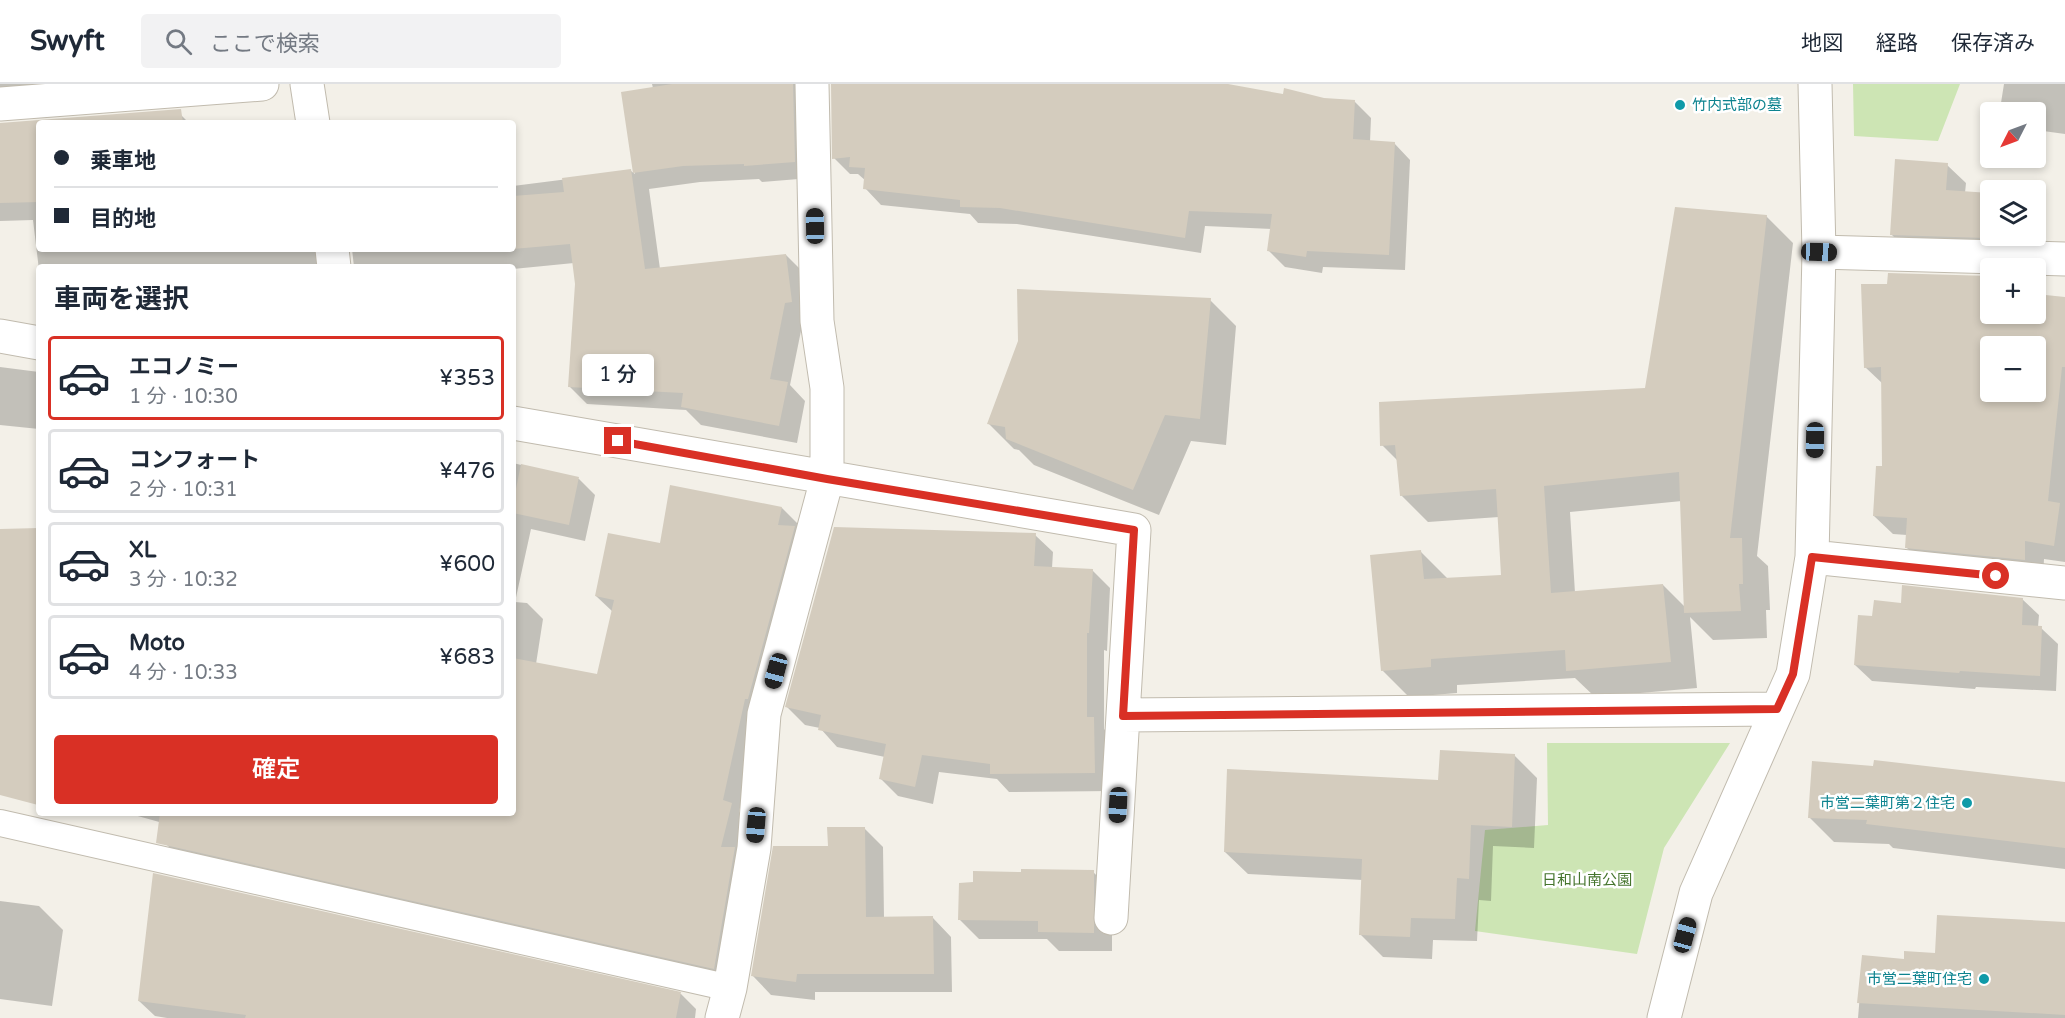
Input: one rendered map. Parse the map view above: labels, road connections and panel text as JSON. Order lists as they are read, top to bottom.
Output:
{
  "parks": ["日和山南公園"],
  "places": ["竹内式部の墓", "市営二葉町第２住宅", "市営二葉町住宅"],
  "north": "bottom left",
  "page": {
    "header": "Swyft",
    "search": "ここで検索",
    "nav": ["地図", "経路", "保存済み"],
    "map_buttons": ["+", "−"],
    "banner": ["乗車地", "目的地"],
    "heading": "車両を選択",
    "list": [
      {
        "name": "エコノミー",
        "note": "1 分 · 10:30",
        "value": "¥353"
      },
      {
        "name": "コンフォート",
        "note": "2 分 · 10:31",
        "value": "¥476"
      },
      {
        "name": "XL",
        "note": "3 分 · 10:32",
        "value": "¥600"
      },
      {
        "name": "Moto",
        "note": "4 分 · 10:33",
        "value": "¥683"
      }
    ],
    "bubble": "1 分",
    "buttons": "確定"
  }
}
